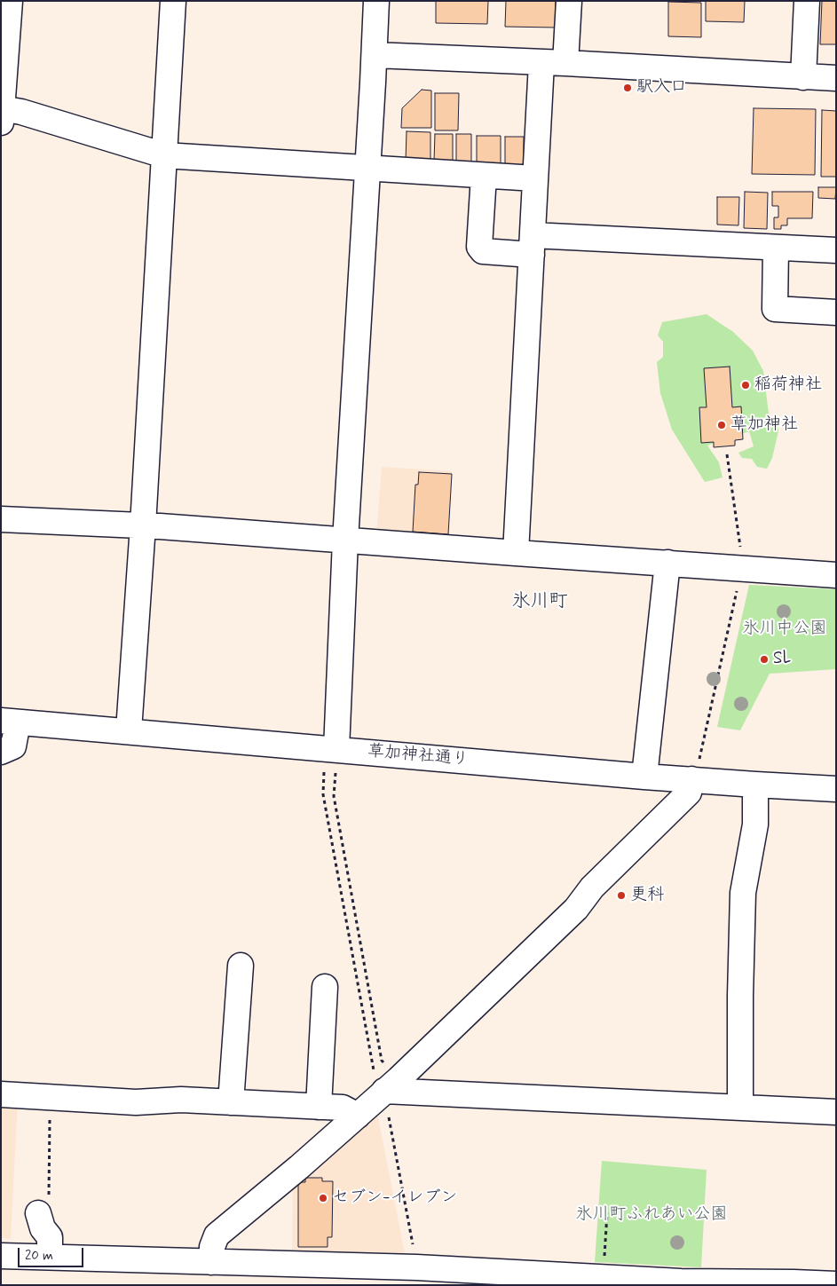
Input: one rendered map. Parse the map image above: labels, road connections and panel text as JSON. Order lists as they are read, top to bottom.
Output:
{
  "streets": {
    "street": ["草加神社通り"]
  },
  "districts": ["氷川町"],
  "parks": ["氷川中公園", "氷川町ふれあい公園"],
  "places": [
    "駅入口",
    "稲荷神社",
    "草加神社",
    "SL",
    "更科",
    "セブン-イレブン"
  ],
  "scale_bar": "20 m"
}
